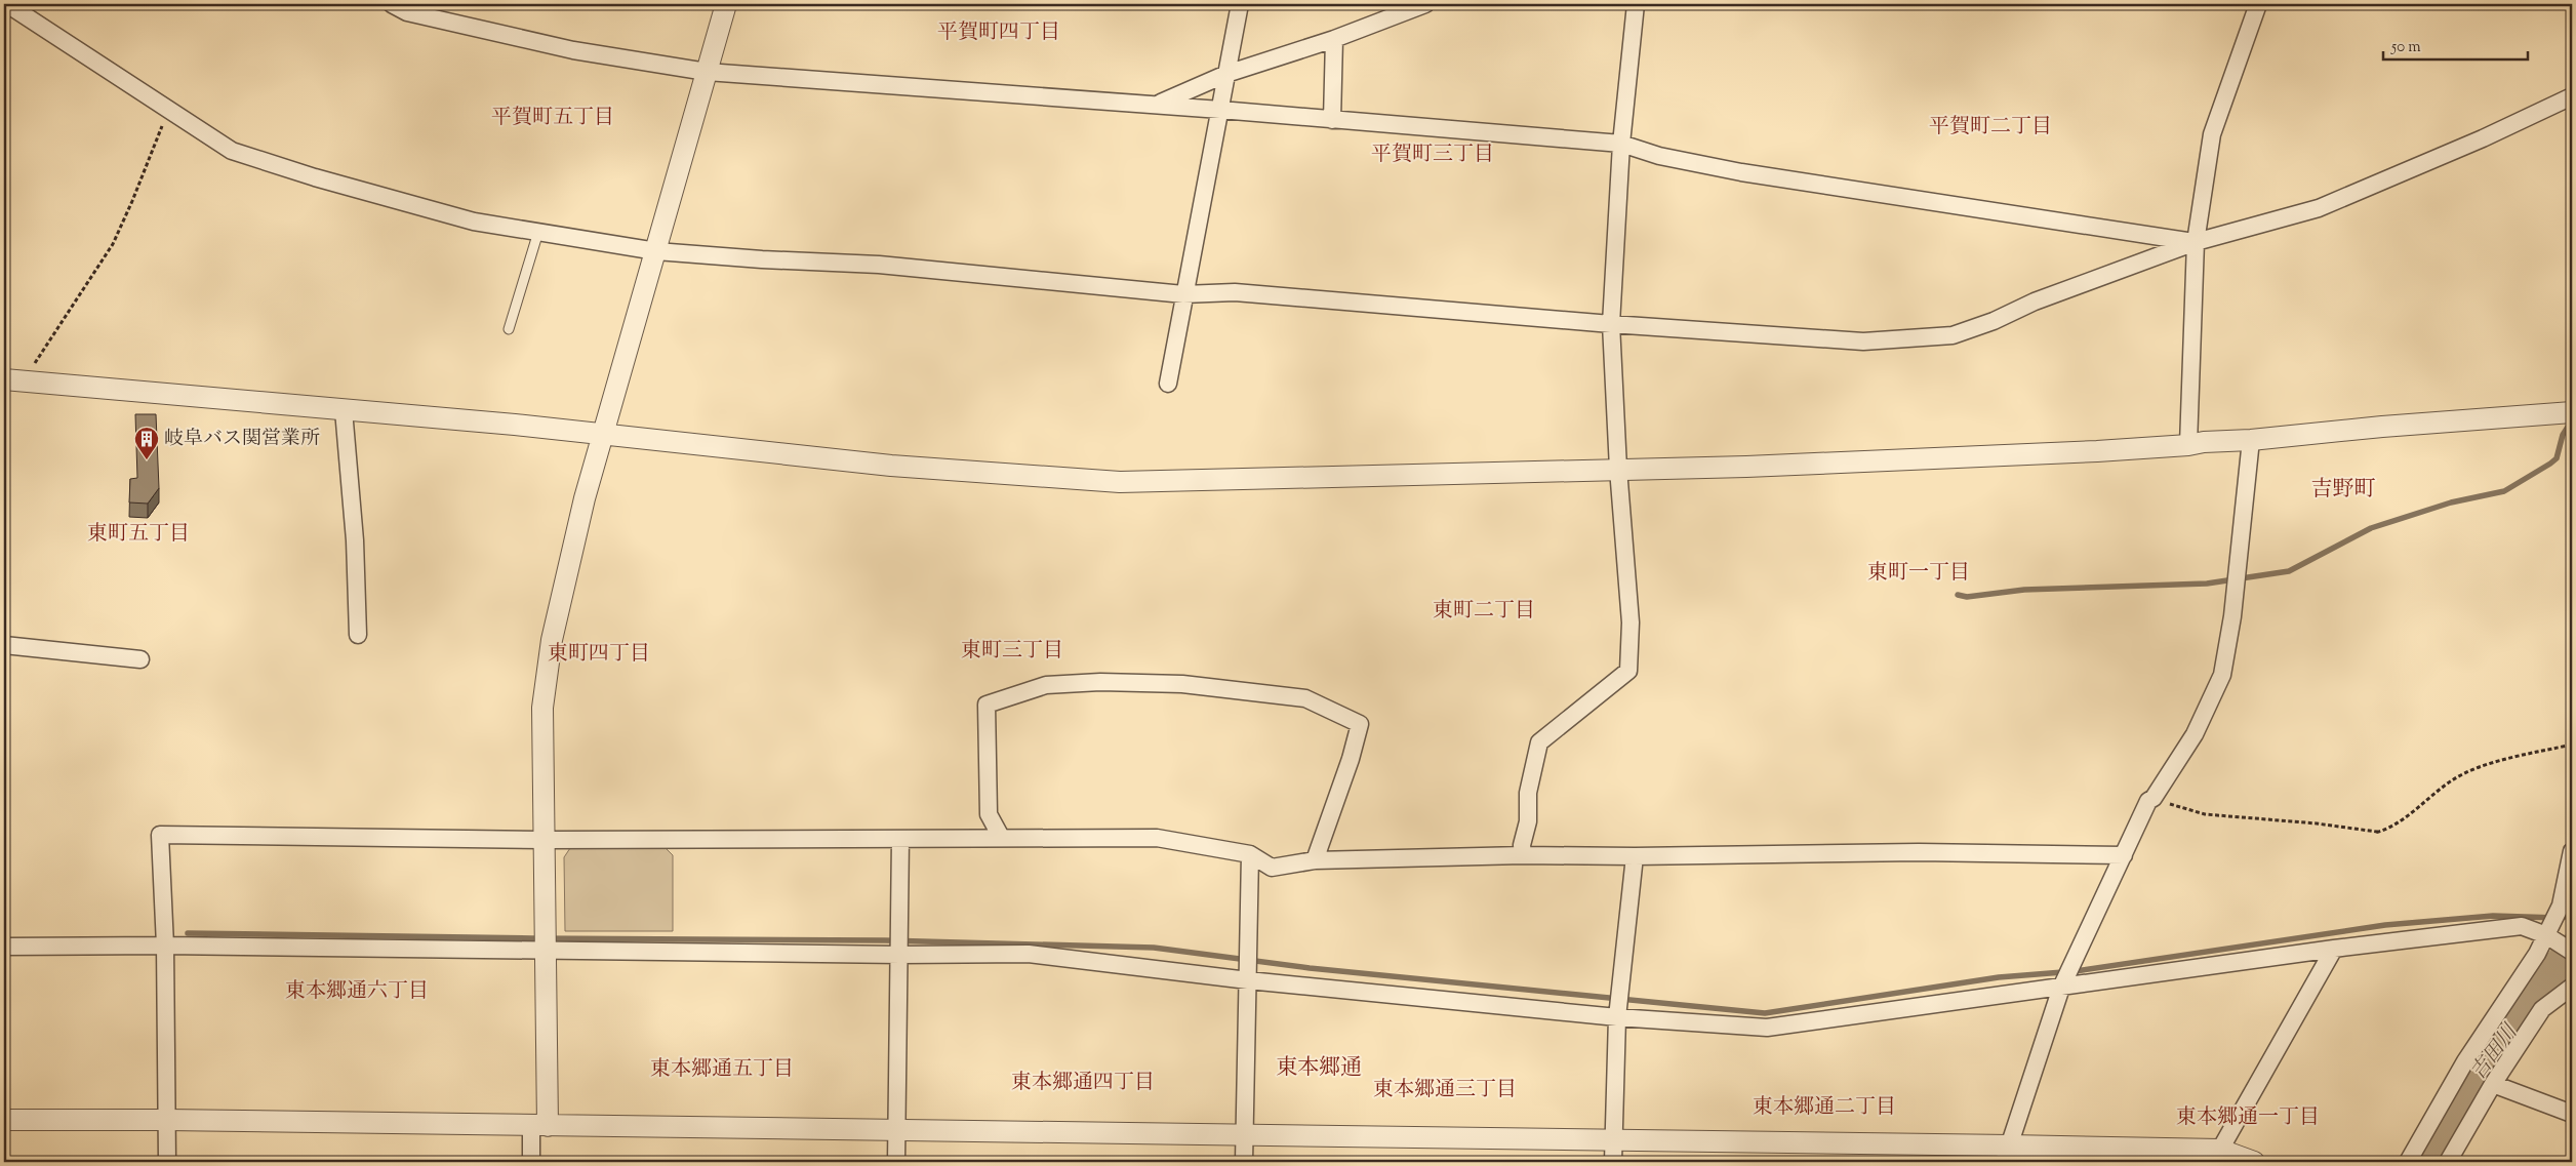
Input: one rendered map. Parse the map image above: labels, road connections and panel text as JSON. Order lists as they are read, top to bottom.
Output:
{
  "districts": [
    "平賀町四丁目",
    "平賀町五丁目",
    "平賀町二丁目",
    "平賀町三丁目",
    "吉野町",
    "東町五丁目",
    "東町一丁目",
    "東町二丁目",
    "東町三丁目",
    "東町四丁目",
    "東本郷通六丁目",
    "東本郷通",
    "東本郷通五丁目",
    "東本郷通四丁目",
    "東本郷通三丁目",
    "東本郷通二丁目",
    "東本郷通一丁目"
  ],
  "water": ["吉田川"],
  "places": {
    "building": ["岐阜バス関営業所"]
  },
  "scale_bar": "50 m"
}
